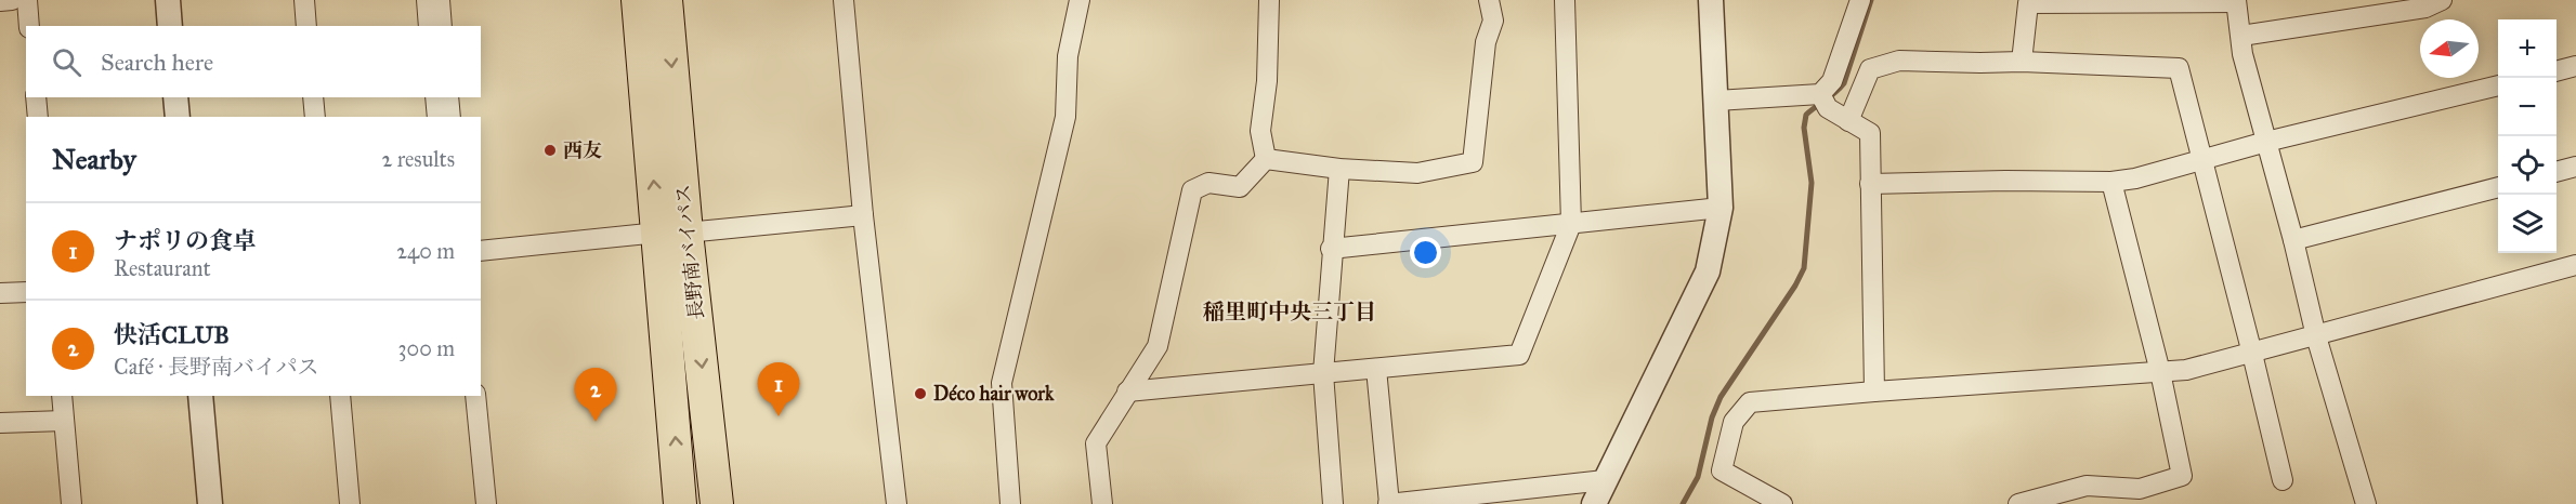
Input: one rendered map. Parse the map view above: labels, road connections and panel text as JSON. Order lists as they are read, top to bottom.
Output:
{
  "streets": {
    "highway": ["長野南バイパス"]
  },
  "districts": ["稲里町中央三丁目"],
  "places": ["西友", "Déco hair work"],
  "north": "left",
  "page": {
    "map_buttons": ["+", "−"],
    "search": "Search here",
    "heading": ["Nearby", "2 results"],
    "list": [
      {
        "mark": "1",
        "name": "ナポリの食卓",
        "note": "Restaurant",
        "value": "240 m"
      },
      {
        "mark": "2",
        "name": "快活CLUB",
        "note": "Café · 長野南バイパス",
        "value": "300 m"
      }
    ],
    "pins": ["1", "2"]
  }
}
